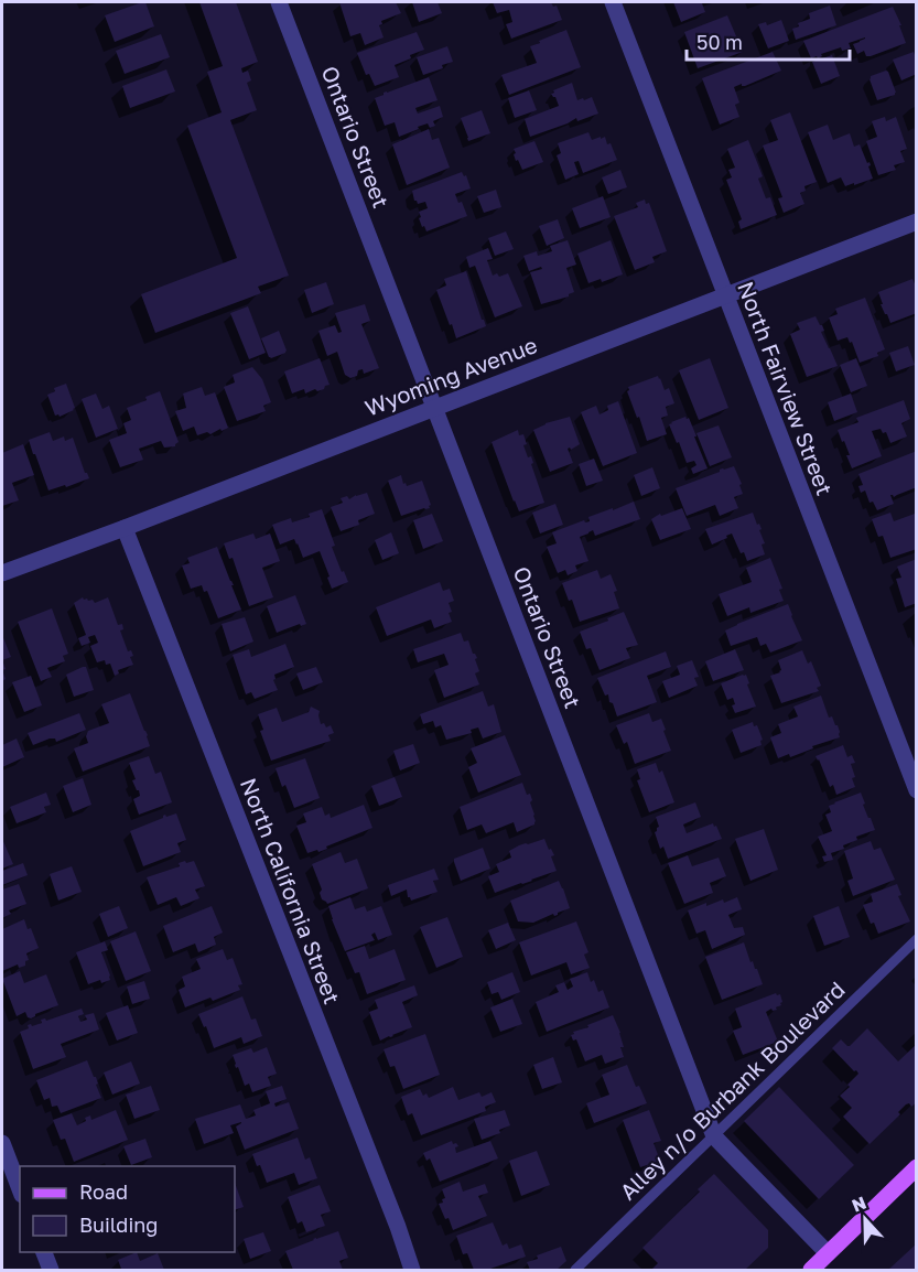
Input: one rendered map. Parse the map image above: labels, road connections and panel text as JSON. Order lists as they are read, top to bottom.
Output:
{
  "streets": {
    "street": [
      "Ontario Street",
      "Wyoming Avenue",
      "North Fairview Street",
      "North California Street"
    ],
    "lane": ["Alley n/o Burbank Boulevard"]
  },
  "crossings": [
    ["Ontario Street", "Wyoming Avenue"],
    ["Ontario Street", "Alley n/o Burbank Boulevard"],
    ["Wyoming Avenue", "North Fairview Street"],
    ["Wyoming Avenue", "North California Street"]
  ],
  "legend": ["Road", "Building"],
  "scale_bar": "50 m",
  "north": "top"
}
